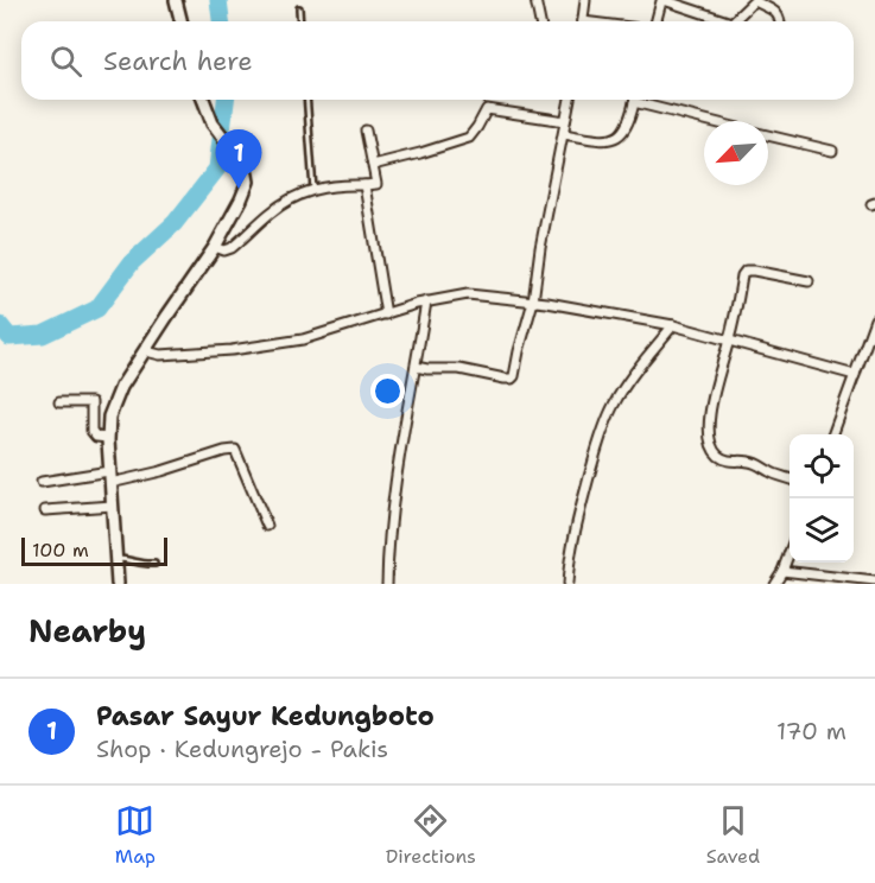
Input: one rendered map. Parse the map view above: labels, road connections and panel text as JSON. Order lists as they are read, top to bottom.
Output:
{
  "scale_bar": "100 m",
  "north": "bottom left",
  "page": {
    "search": "Search here",
    "pins": "1",
    "scale": "100 m",
    "heading": "Nearby",
    "list": [
      {
        "mark": "1",
        "name": "Pasar Sayur Kedungboto",
        "note": "Shop · Kedungrejo - Pakis",
        "value": "170 m"
      }
    ],
    "nav": ["Map", "Directions", "Saved"]
  }
}
